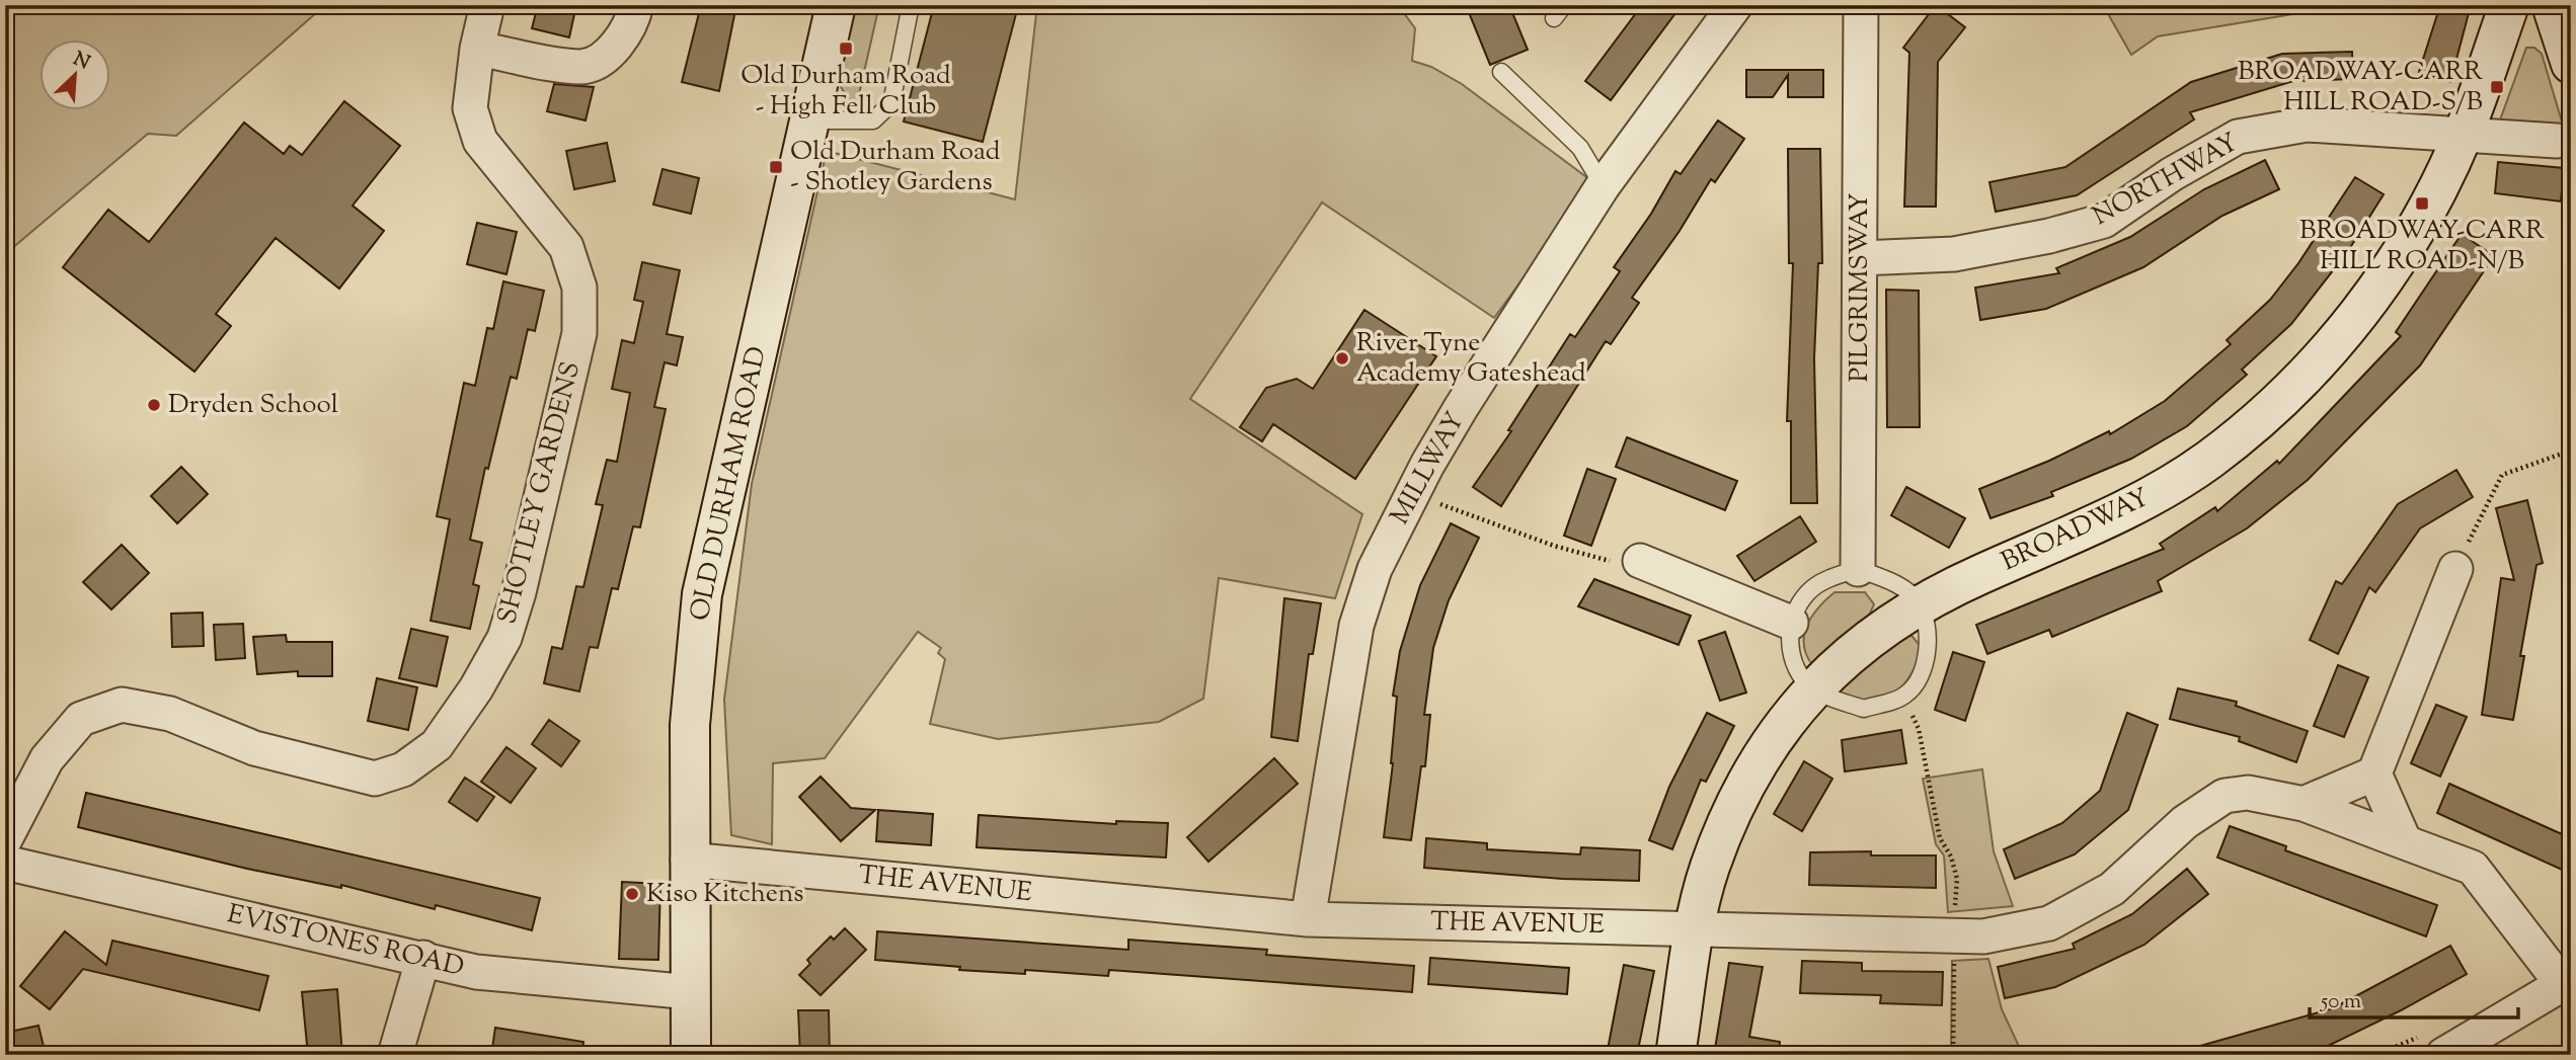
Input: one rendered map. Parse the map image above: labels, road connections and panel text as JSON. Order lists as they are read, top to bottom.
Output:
{
  "streets": {
    "street": [
      "NORTHWAY",
      "PILGRIMSWAY",
      "MILLWAY",
      "OLD DURHAM ROAD",
      "SHOTLEY GARDENS",
      "BROADWAY",
      "THE AVENUE",
      "EVISTONES ROAD"
    ]
  },
  "crossings": [
    ["NORTHWAY", "PILGRIMSWAY"],
    ["NORTHWAY", "BROADWAY"],
    ["MILLWAY", "THE AVENUE"],
    ["OLD DURHAM ROAD", "THE AVENUE"],
    ["OLD DURHAM ROAD", "EVISTONES ROAD"],
    ["BROADWAY", "THE AVENUE"]
  ],
  "places": {
    "transit": [
      "Old Durham Road - High Fell Club",
      "BROADWAY-CARR HILL ROAD-S/B",
      "Old Durham Road - Shotley Gardens",
      "BROADWAY-CARR HILL ROAD-N/B"
    ],
    "other": ["River Tyne Academy Gateshead", "Dryden School", "Kiso Kitchens"]
  },
  "scale_bar": "50 m",
  "north": "top right"
}
